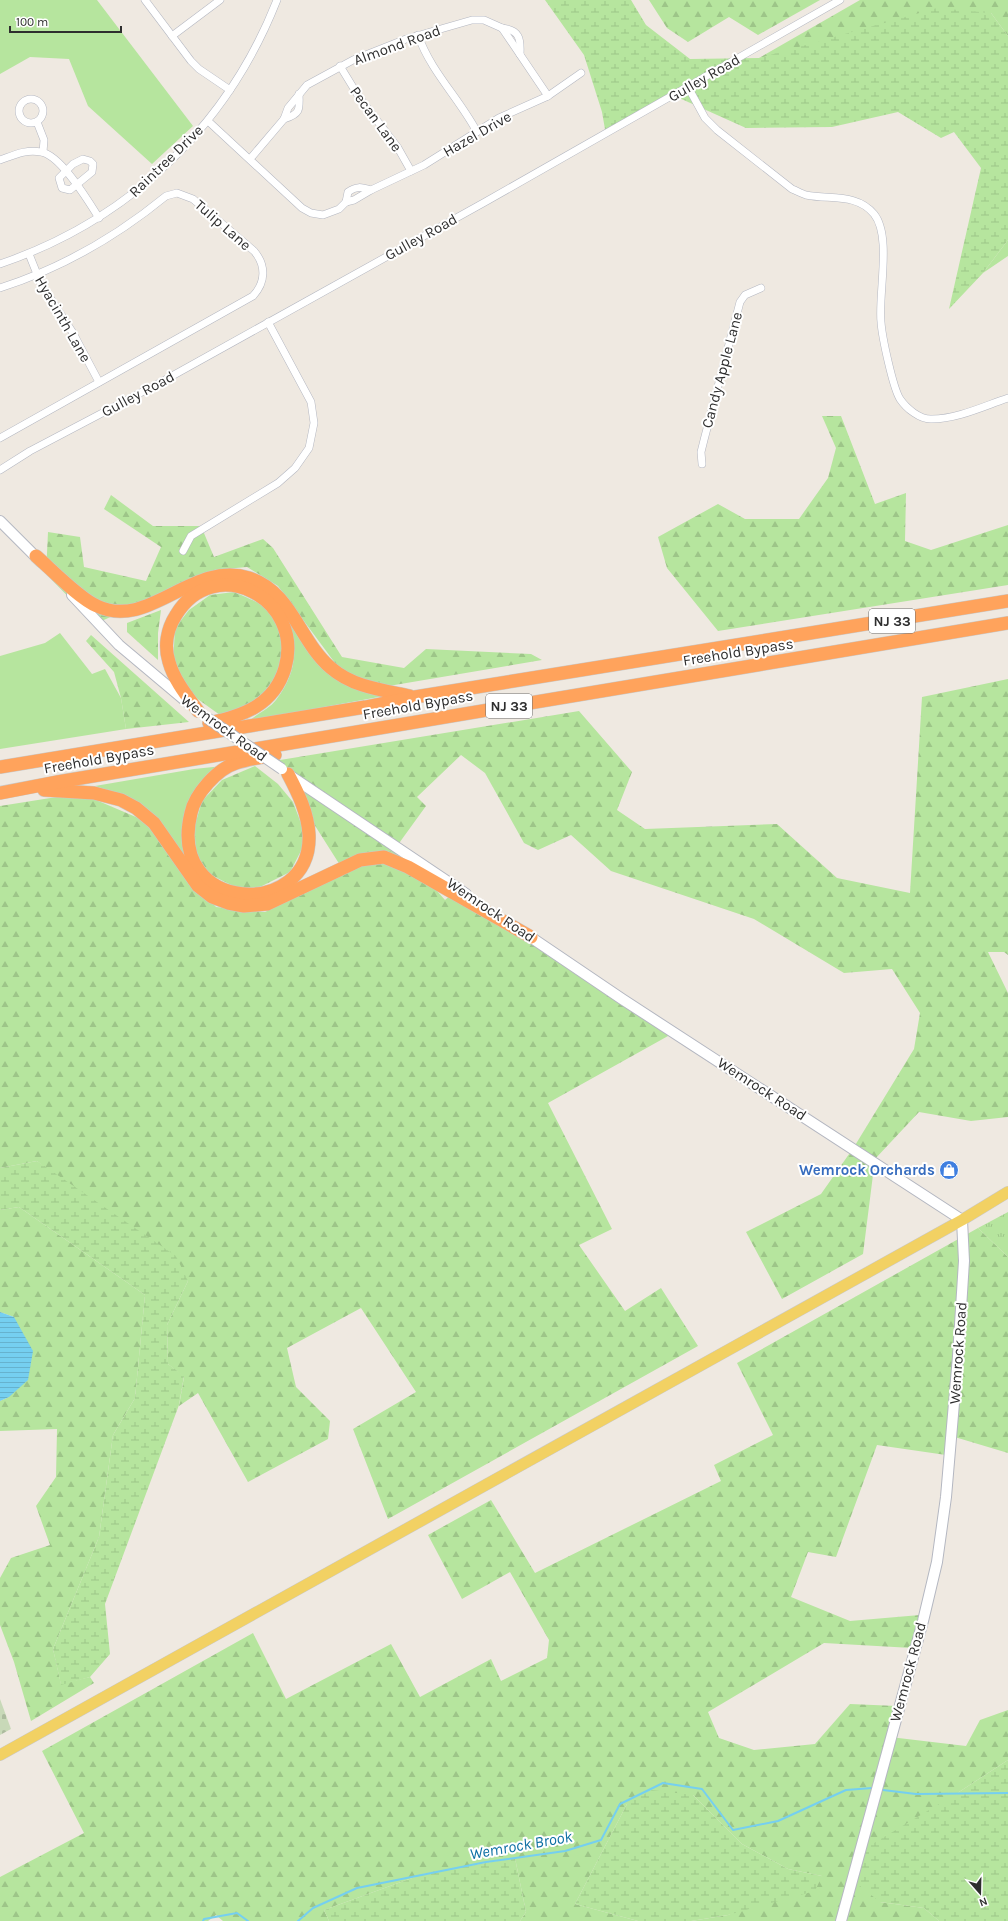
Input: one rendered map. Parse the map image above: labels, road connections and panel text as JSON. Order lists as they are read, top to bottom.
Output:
{
  "streets": {
    "highway": ["NJ 33", "Freehold Bypass"],
    "street": [
      "Almond Road",
      "Gulley Road",
      "Pecan Lane",
      "Hazel Drive",
      "Raintree Drive",
      "Tulip Lane",
      "Hyacinth Lane",
      "Candy Apple Lane",
      "Wemrock Road"
    ]
  },
  "crossings": [
    ["Almond Road", "Pecan Lane"],
    ["Almond Road", "Hazel Drive"],
    ["Pecan Lane", "Hazel Drive"],
    ["Hazel Drive", "Raintree Drive"],
    ["Raintree Drive", "Hyacinth Lane"],
    ["Tulip Lane", "Hyacinth Lane"]
  ],
  "water": ["Wemrock Brook"],
  "places": {
    "shop": ["Wemrock Orchards"]
  },
  "scale_bar": "100 m",
  "north": "bottom"
}
